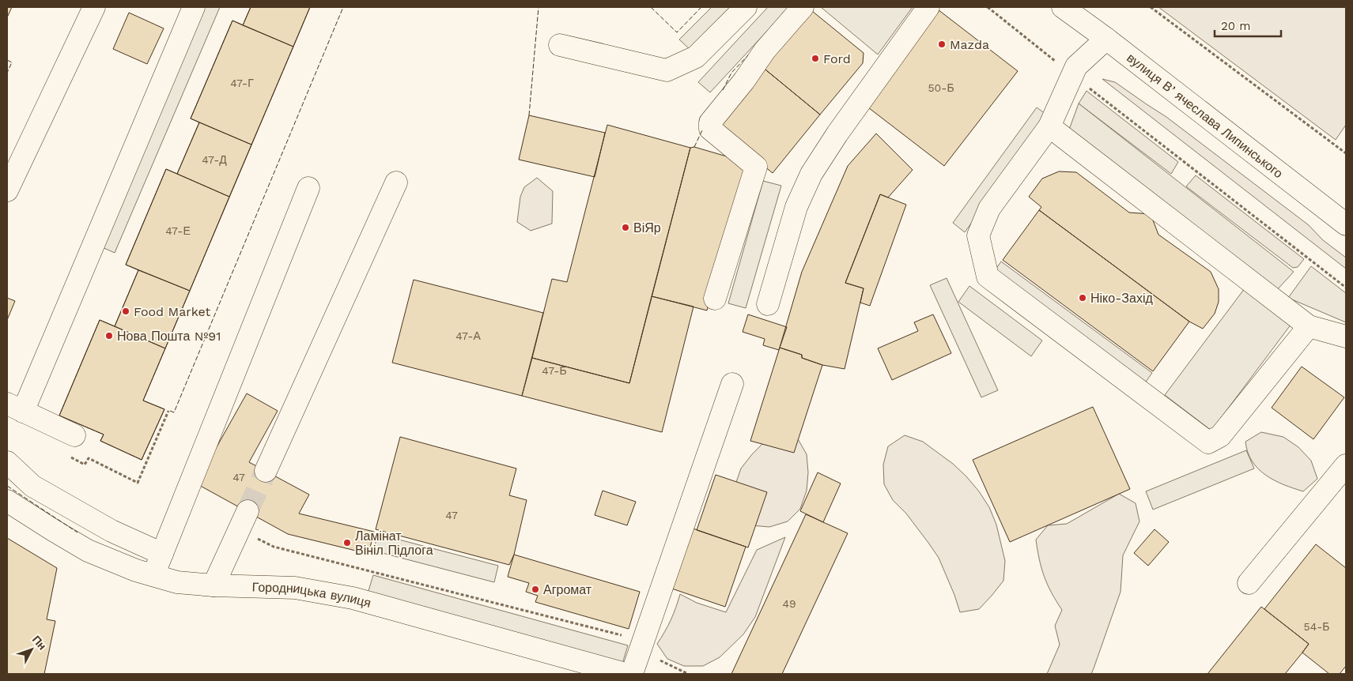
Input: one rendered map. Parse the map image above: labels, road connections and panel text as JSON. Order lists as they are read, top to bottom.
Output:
{
  "streets": {
    "street": ["вулиця Вʼячеслава Липинського", "Городницька вулиця"]
  },
  "places": [
    "Mazda",
    "Ford",
    "ВіЯр",
    "Ніко-Захід",
    "Food Market",
    "Нова Пошта №91",
    "Ламінат Вініл Підлога",
    "Агромат"
  ],
  "house_numbers": [
    "47-Г",
    "50-Б",
    "47-Д",
    "47-Е",
    "47-А",
    "47-Б",
    "47",
    "47",
    "49",
    "54-Б"
  ],
  "scale_bar": "20 m",
  "north": "top right"
}
